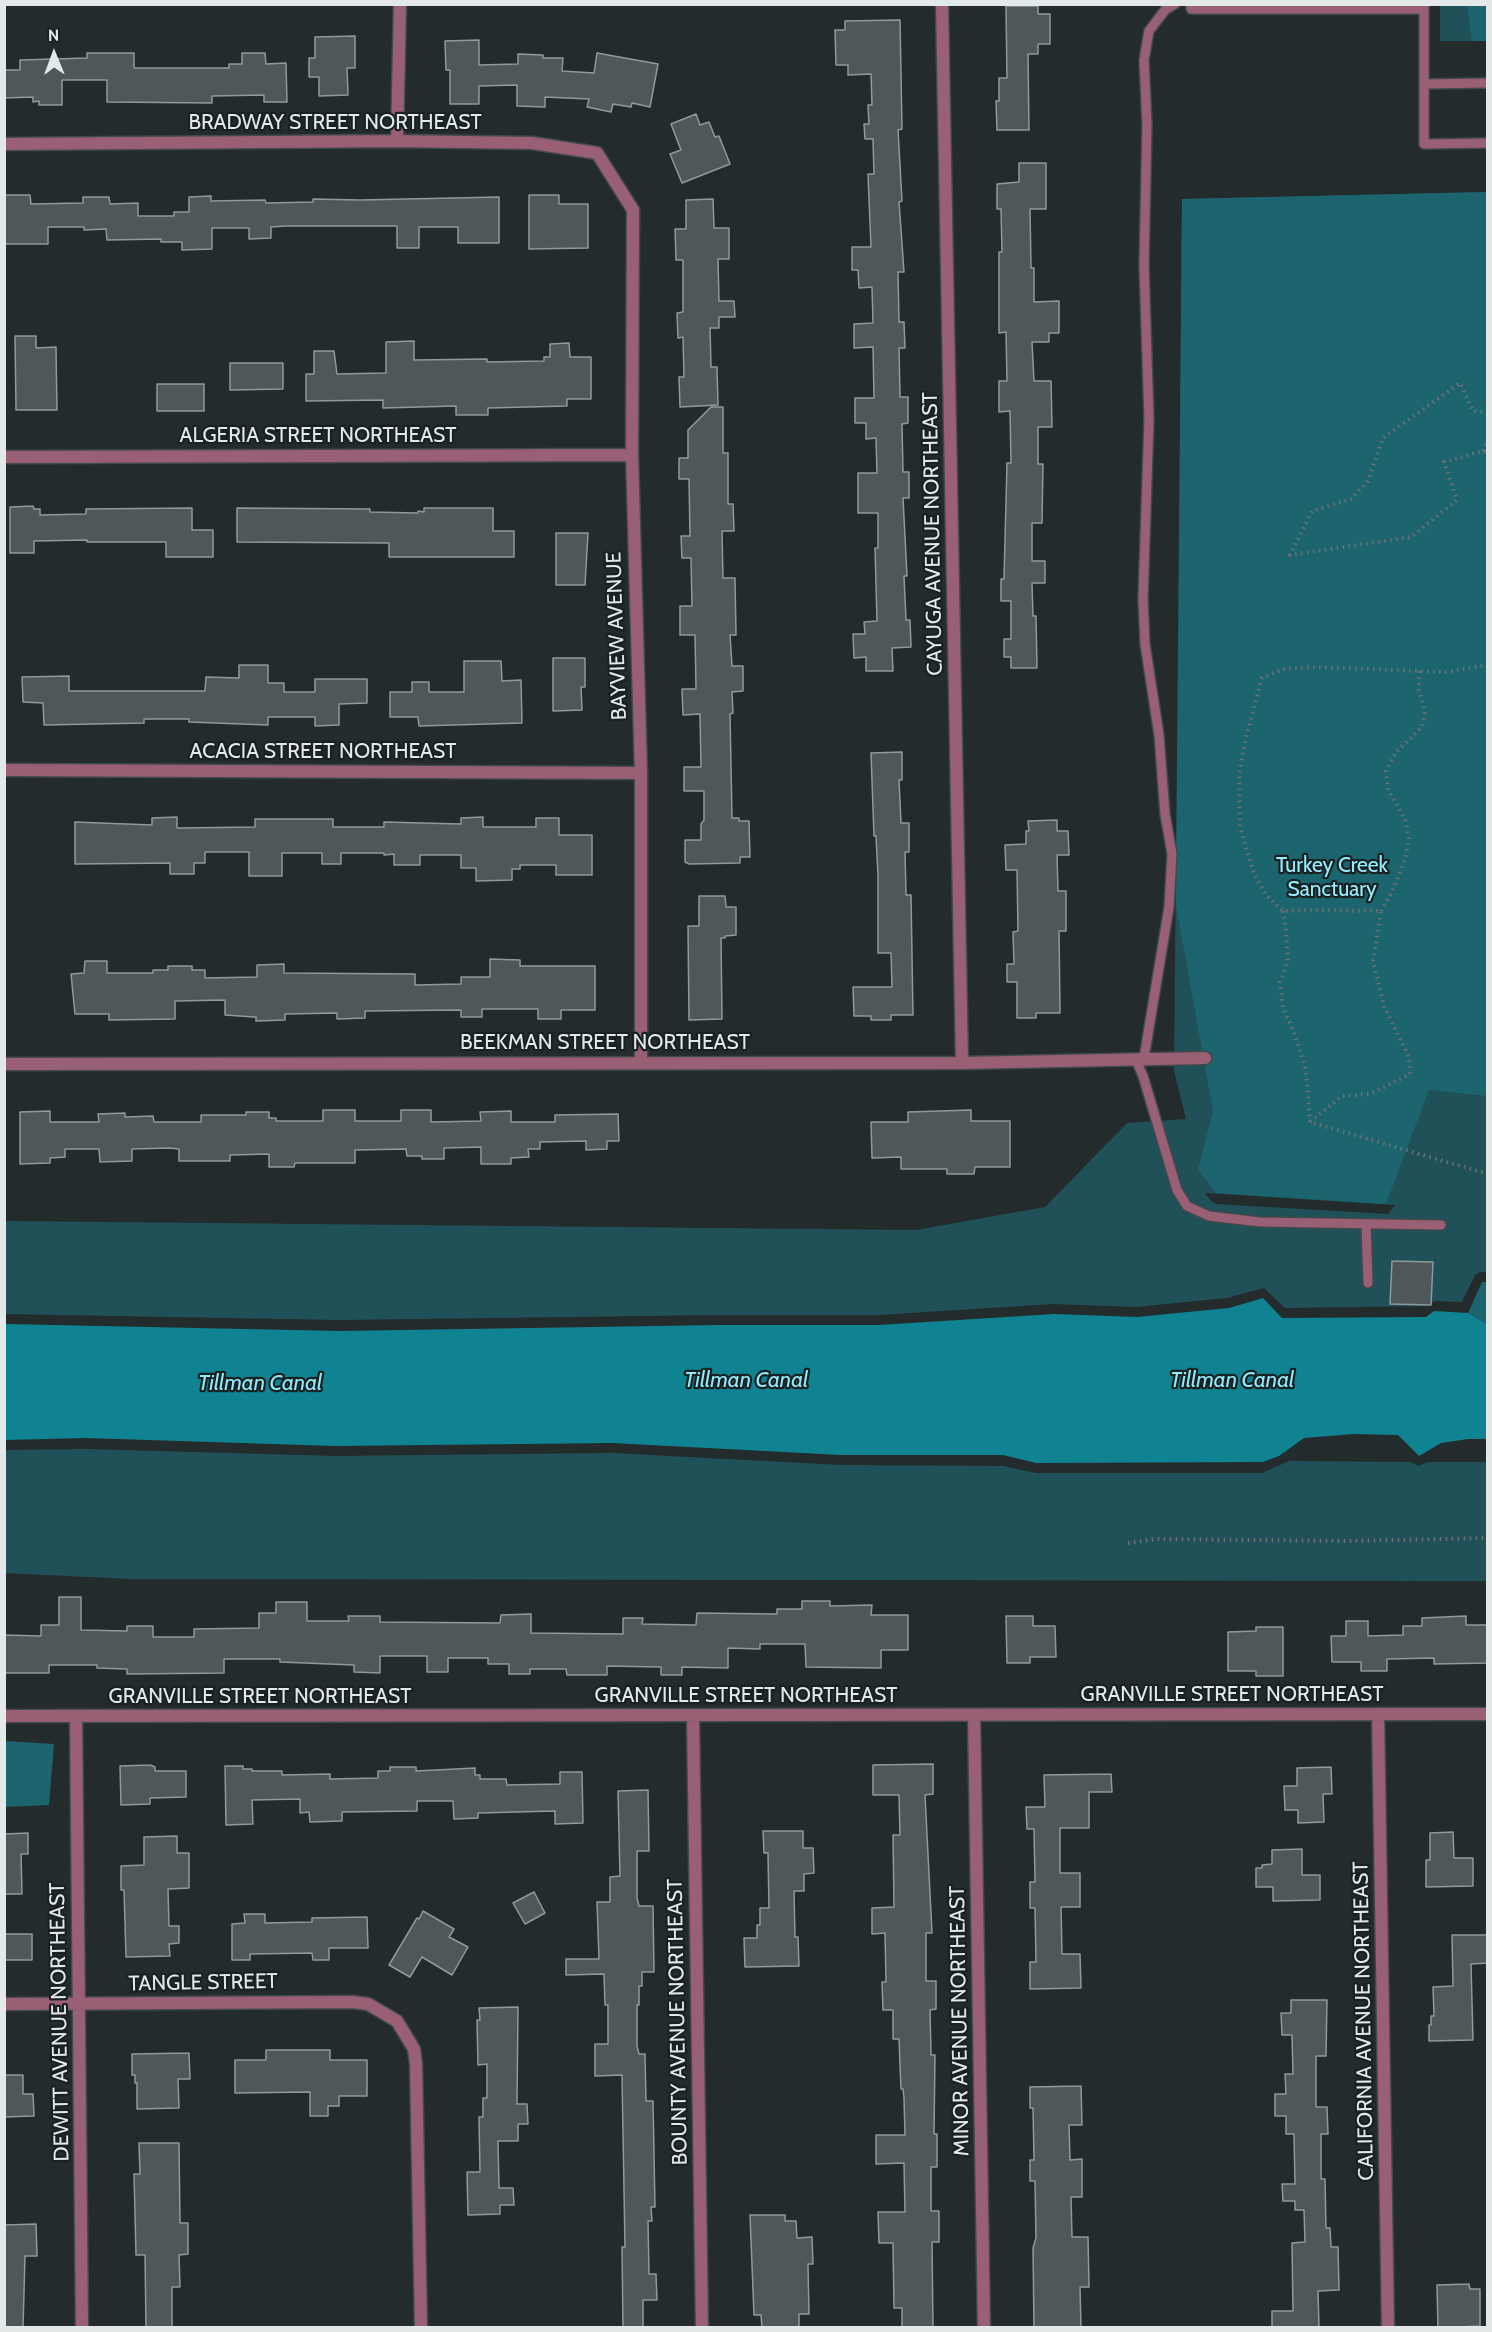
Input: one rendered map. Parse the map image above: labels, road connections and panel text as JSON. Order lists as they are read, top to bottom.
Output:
{
  "streets": {
    "street": [
      "BRADWAY STREET NORTHEAST",
      "ALGERIA STREET NORTHEAST",
      "CAYUGA AVENUE NORTHEAST",
      "BAYVIEW AVENUE",
      "ACACIA STREET NORTHEAST",
      "BEEKMAN STREET NORTHEAST",
      "GRANVILLE STREET NORTHEAST",
      "TANGLE STREET",
      "MINOR AVENUE NORTHEAST",
      "CALIFORNIA AVENUE NORTHEAST",
      "DEWITT AVENUE NORTHEAST",
      "BOUNTY AVENUE NORTHEAST"
    ]
  },
  "crossings": [
    ["BRADWAY STREET NORTHEAST", "BAYVIEW AVENUE"],
    ["ALGERIA STREET NORTHEAST", "BAYVIEW AVENUE"],
    ["CAYUGA AVENUE NORTHEAST", "BEEKMAN STREET NORTHEAST"],
    ["BAYVIEW AVENUE", "ACACIA STREET NORTHEAST"],
    ["BAYVIEW AVENUE", "BEEKMAN STREET NORTHEAST"],
    ["GRANVILLE STREET NORTHEAST", "MINOR AVENUE NORTHEAST"],
    ["GRANVILLE STREET NORTHEAST", "CALIFORNIA AVENUE NORTHEAST"],
    ["GRANVILLE STREET NORTHEAST", "DEWITT AVENUE NORTHEAST"],
    ["GRANVILLE STREET NORTHEAST", "BOUNTY AVENUE NORTHEAST"],
    ["TANGLE STREET", "DEWITT AVENUE NORTHEAST"]
  ],
  "water": ["Tillman Canal"],
  "parks": ["Turkey Creek Sanctuary"],
  "north": "top"
}
